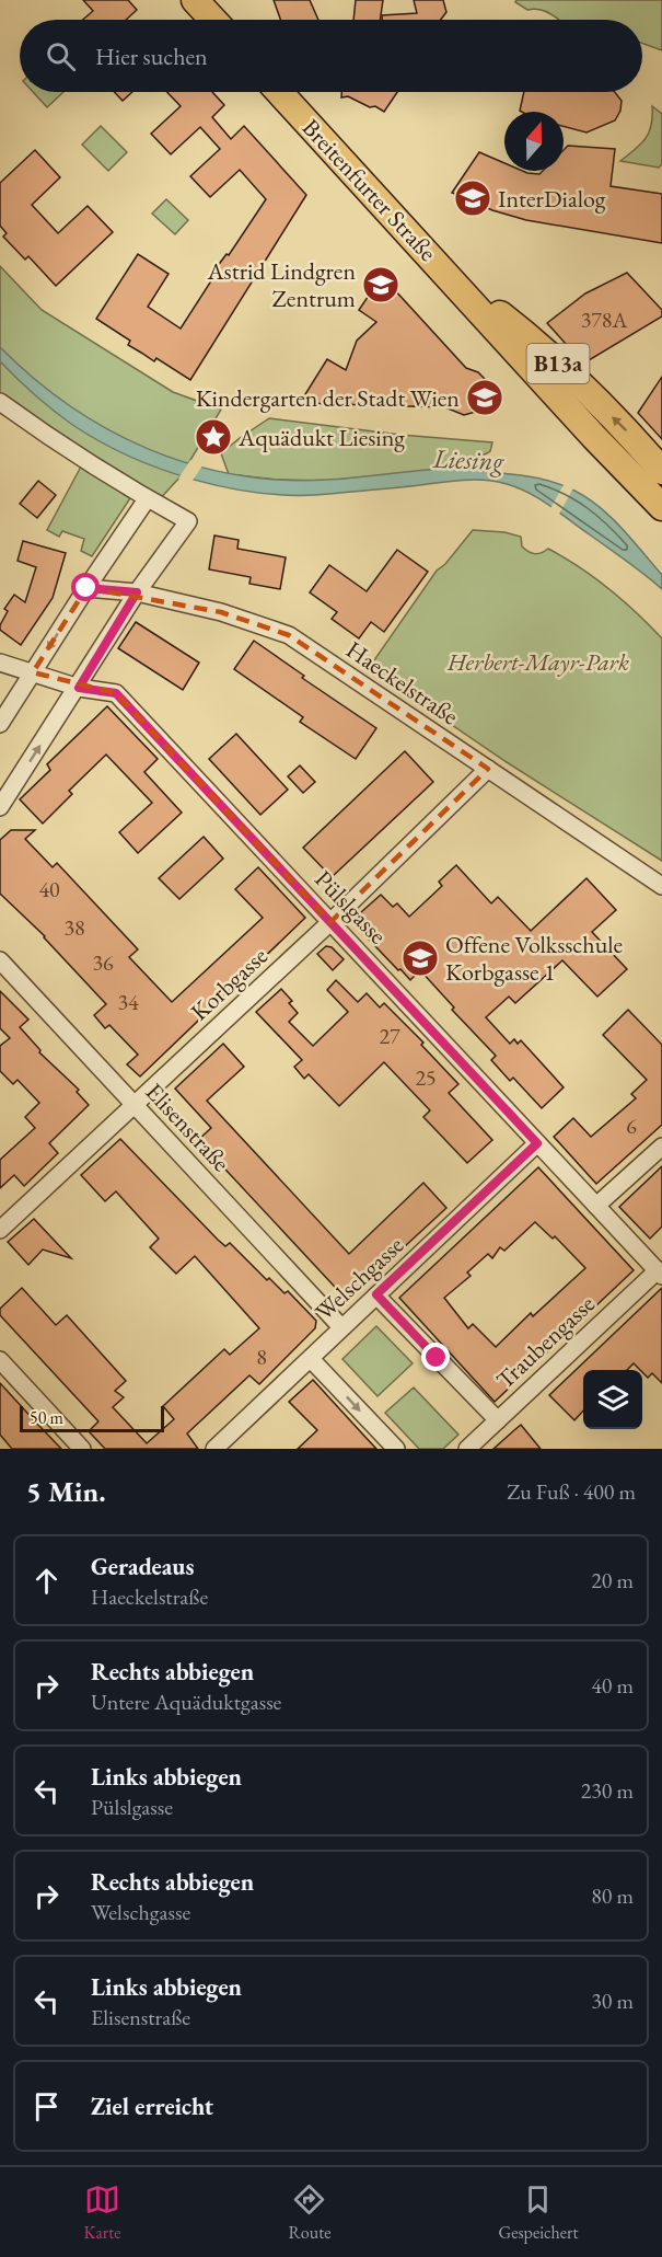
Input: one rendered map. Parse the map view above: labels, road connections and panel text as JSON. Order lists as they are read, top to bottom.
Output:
{
  "streets": {
    "main road": ["Breitenfurter Straße", "B13a"],
    "street": [
      "Haeckelstraße",
      "Pülslgasse",
      "Korbgasse",
      "Elisenstraße",
      "Welschgasse",
      "Traubengasse"
    ]
  },
  "crossings": [
    ["Haeckelstraße", "Korbgasse"],
    ["Pülslgasse", "Korbgasse"],
    ["Pülslgasse", "Welschgasse"],
    ["Pülslgasse", "Traubengasse"],
    ["Korbgasse", "Elisenstraße"],
    ["Elisenstraße", "Welschgasse"]
  ],
  "water": ["Liesing"],
  "parks": ["Herbert-Mayr-Park"],
  "places": {
    "school or university": [
      "InterDialog",
      "Astrid Lindgren Zentrum",
      "Kindergarten der Stadt Wien",
      "Offene Volksschule Korbgasse 1"
    ],
    "place": ["Aquädukt Liesing"]
  },
  "house_numbers": [
    "378A",
    "40",
    "38",
    "36",
    "34",
    "27",
    "25",
    "6",
    "8"
  ],
  "scale_bar": "50 m",
  "north": "top",
  "page": {
    "search": "Hier suchen",
    "scale": "50 m",
    "heading": ["5 Min.", "Zu Fuß · 400 m"],
    "list": [
      ["Geradeaus", "Haeckelstraße", "20 m"],
      ["Rechts abbiegen", "Untere Aquäduktgasse", "40 m"],
      ["Links abbiegen", "Pülslgasse", "230 m"],
      ["Rechts abbiegen", "Welschgasse", "80 m"],
      ["Links abbiegen", "Elisenstraße", "30 m"],
      "Ziel erreicht"
    ],
    "nav": ["Karte", "Route", "Gespeichert"]
  }
}
